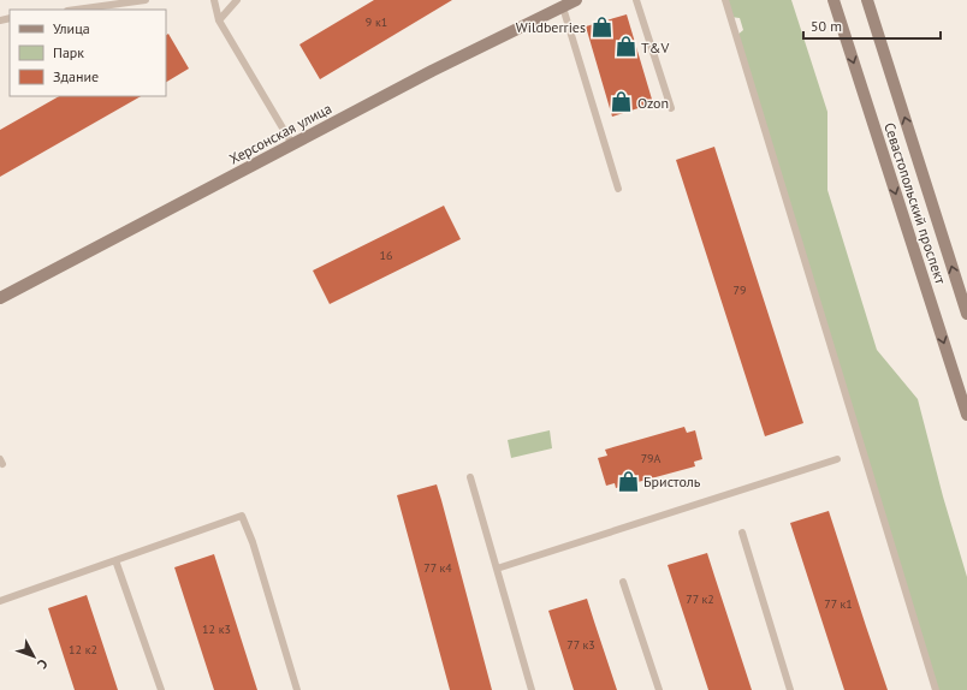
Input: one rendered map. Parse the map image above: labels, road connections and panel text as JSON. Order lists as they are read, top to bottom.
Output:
{
  "streets": {
    "main road": ["Херсонская улица", "Севастопольский проспект"]
  },
  "places": {
    "shop": [
      "Wildberries",
      "T&V",
      "Ozon",
      "Бристоль"
    ]
  },
  "house_numbers": [
    "9 к1",
    "16",
    "79",
    "79А",
    "77 к4",
    "77 к2",
    "77 к1",
    "12 к3",
    "77 к3",
    "12 к2"
  ],
  "legend": ["Улица", "Парк", "Здание"],
  "scale_bar": "50 m",
  "north": "bottom right"
}
